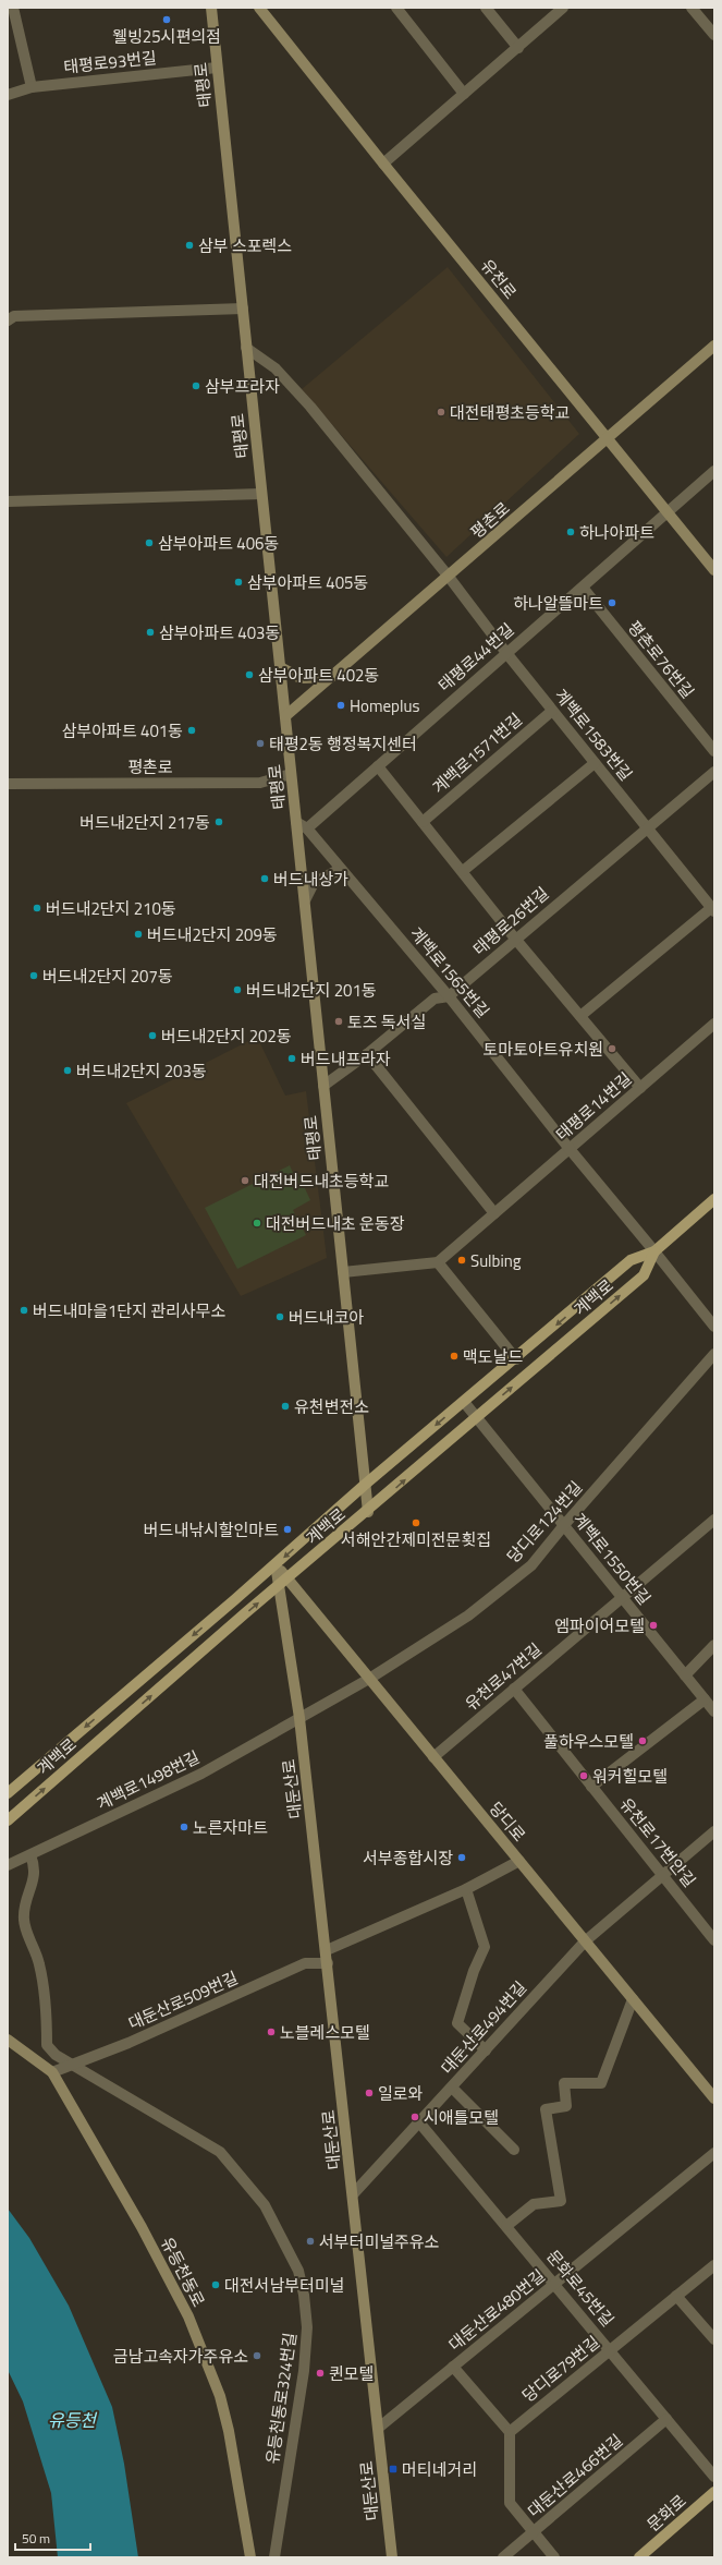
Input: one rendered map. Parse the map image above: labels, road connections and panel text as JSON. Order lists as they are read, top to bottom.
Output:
{
  "streets": {
    "main road": [
      "태평로",
      "유천로",
      "평촌로",
      "계백로",
      "대둔산로",
      "당디로",
      "유등천동로",
      "문화로"
    ],
    "street": [
      "태평로93번길",
      "태평로44번길",
      "평촌로76번길",
      "계백로1583번길",
      "계백로1571번길",
      "태평로26번길",
      "계백로1565번길",
      "태평로14번길",
      "당디로124번길",
      "계백로1550번길",
      "유천로47번길",
      "계백로1498번길",
      "유천로17번안길",
      "대둔산로509번길",
      "대둔산로494번길",
      "문화로45번길",
      "대둔산로480번길",
      "당디로79번길",
      "유등천동로324번길",
      "대둔산로466번길"
    ]
  },
  "crossings": [
    ["태평로93번길", "태평로"],
    ["태평로", "평촌로"],
    ["태평로", "계백로1583번길"],
    ["태평로", "태평로26번길"],
    ["태평로", "계백로1565번길"],
    ["태평로", "계백로"],
    ["유천로", "평촌로"],
    ["유천로", "태평로44번길"],
    ["평촌로", "계백로1583번길"],
    ["태평로44번길", "평촌로76번길"],
    ["태평로44번길", "계백로1583번길"],
    ["태평로44번길", "계백로1565번길"],
    ["계백로1583번길", "계백로1571번길"],
    ["계백로1583번길", "태평로26번길"],
    ["태평로26번길", "계백로1565번길"],
    ["계백로1565번길", "태평로14번길"],
    ["계백로1565번길", "계백로"],
    ["계백로", "계백로1550번길"],
    ["계백로", "대둔산로"],
    ["계백로", "당디로"],
    ["당디로124번길", "계백로1550번길"],
    ["당디로124번길", "당디로"],
    ["계백로1550번길", "유천로47번길"],
    ["유천로47번길", "당디로"],
    ["유천로47번길", "유천로17번안길"],
    ["계백로1498번길", "대둔산로"],
    ["계백로1498번길", "유등천동로324번길"],
    ["대둔산로", "당디로"],
    ["대둔산로", "대둔산로509번길"],
    ["대둔산로", "대둔산로494번길"],
    ["대둔산로", "대둔산로480번길"],
    ["당디로", "대둔산로494번길"],
    ["유천로17번안길", "대둔산로494번길"],
    ["대둔산로509번길", "유등천동로"],
    ["대둔산로509번길", "유등천동로324번길"],
    ["대둔산로494번길", "문화로45번길"],
    ["문화로45번길", "대둔산로480번길"],
    ["문화로45번길", "당디로79번길"],
    ["문화로45번길", "대둔산로466번길"]
  ],
  "water": ["유등천"],
  "places": {
    "other": [
      "웰빙25시편의점",
      "삼부 스포렉스",
      "삼부프라자",
      "대전태평초등학교",
      "하나아파트",
      "삼부아파트 406동",
      "삼부아파트 405동",
      "하나알뜰마트",
      "삼부아파트 403동",
      "삼부아파트 402동",
      "Homeplus",
      "삼부아파트 401동",
      "태평2동 행정복지센터",
      "버드내2단지 217동",
      "버드내상가",
      "버드내2단지 210동",
      "버드내2단지 209동",
      "버드내2단지 207동",
      "버드내2단지 201동",
      "토즈 독서실",
      "버드내2단지 202동",
      "토마토아트유치원",
      "버드내프라자",
      "버드내2단지 203동",
      "대전버드내초등학교",
      "대전버드내초 운동장",
      "Sulbing",
      "버드내마을1단지 관리사무소",
      "버드내코아",
      "맥도날드",
      "유천변전소",
      "서해안간제미전문횟집",
      "버드내낚시할인마트",
      "엠파이어모텔",
      "풀하우스모텔",
      "워커힐모텔",
      "노른자마트",
      "서부종합시장",
      "노블레스모텔",
      "일로와",
      "시애틀모텔",
      "서부터미널주유소",
      "대전서남부터미널",
      "금남고속자가주유소",
      "퀸모텔"
    ],
    "transit": ["머티네거리"]
  },
  "scale_bar": "50 m"
}
